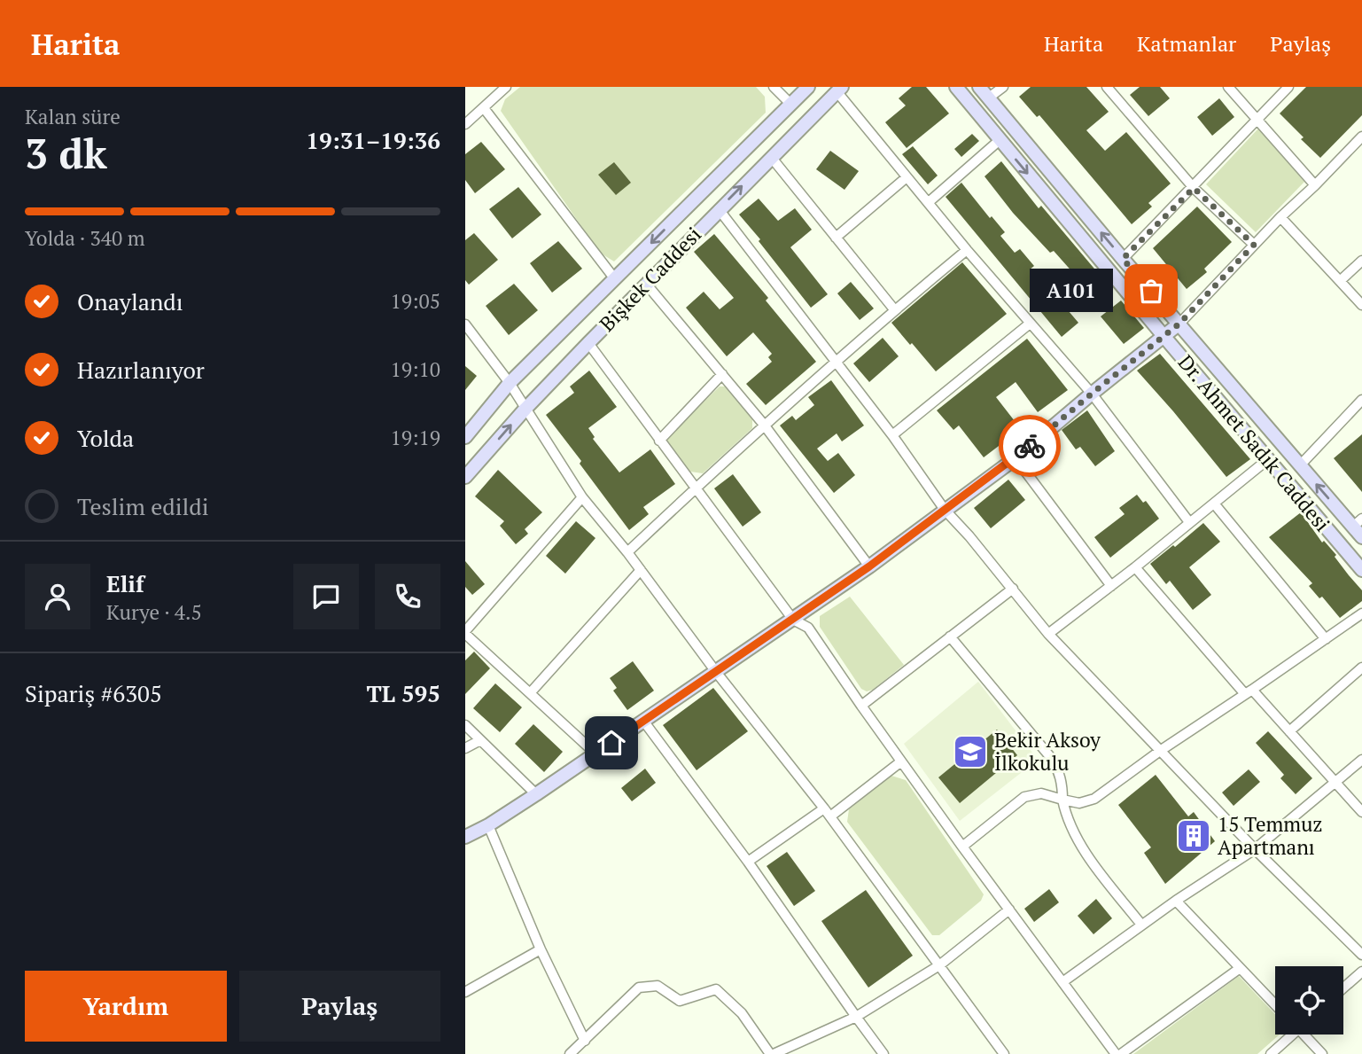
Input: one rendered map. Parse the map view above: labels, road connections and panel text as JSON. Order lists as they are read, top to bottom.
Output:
{
  "streets": {
    "street": ["Bişkek Caddesi", "Dr. Ahmet Sadık Caddesi"]
  },
  "places": {
    "other": ["A101"],
    "school or university": ["Bekir Aksoy İlkokulu"],
    "building": ["15 Temmuz Apartmanı"]
  },
  "page": {
    "header": "Harita",
    "nav": ["Harita", "Katmanlar", "Paylaş"],
    "heading": ["3 dk", "Kalan süre", "19:31–19:36"],
    "panel": [
      "Elif",
      "Kurye · 4.5",
      "Sipariş #6305",
      "TL 595"
    ],
    "bar": "Yolda · 340 m",
    "list": [
      ["Onaylandı", "19:05"],
      ["Hazırlanıyor", "19:10"],
      ["Yolda", "19:19"],
      "Teslim edildi"
    ],
    "bubble": "A101",
    "buttons": ["Yardım", "Paylaş"]
  }
}
